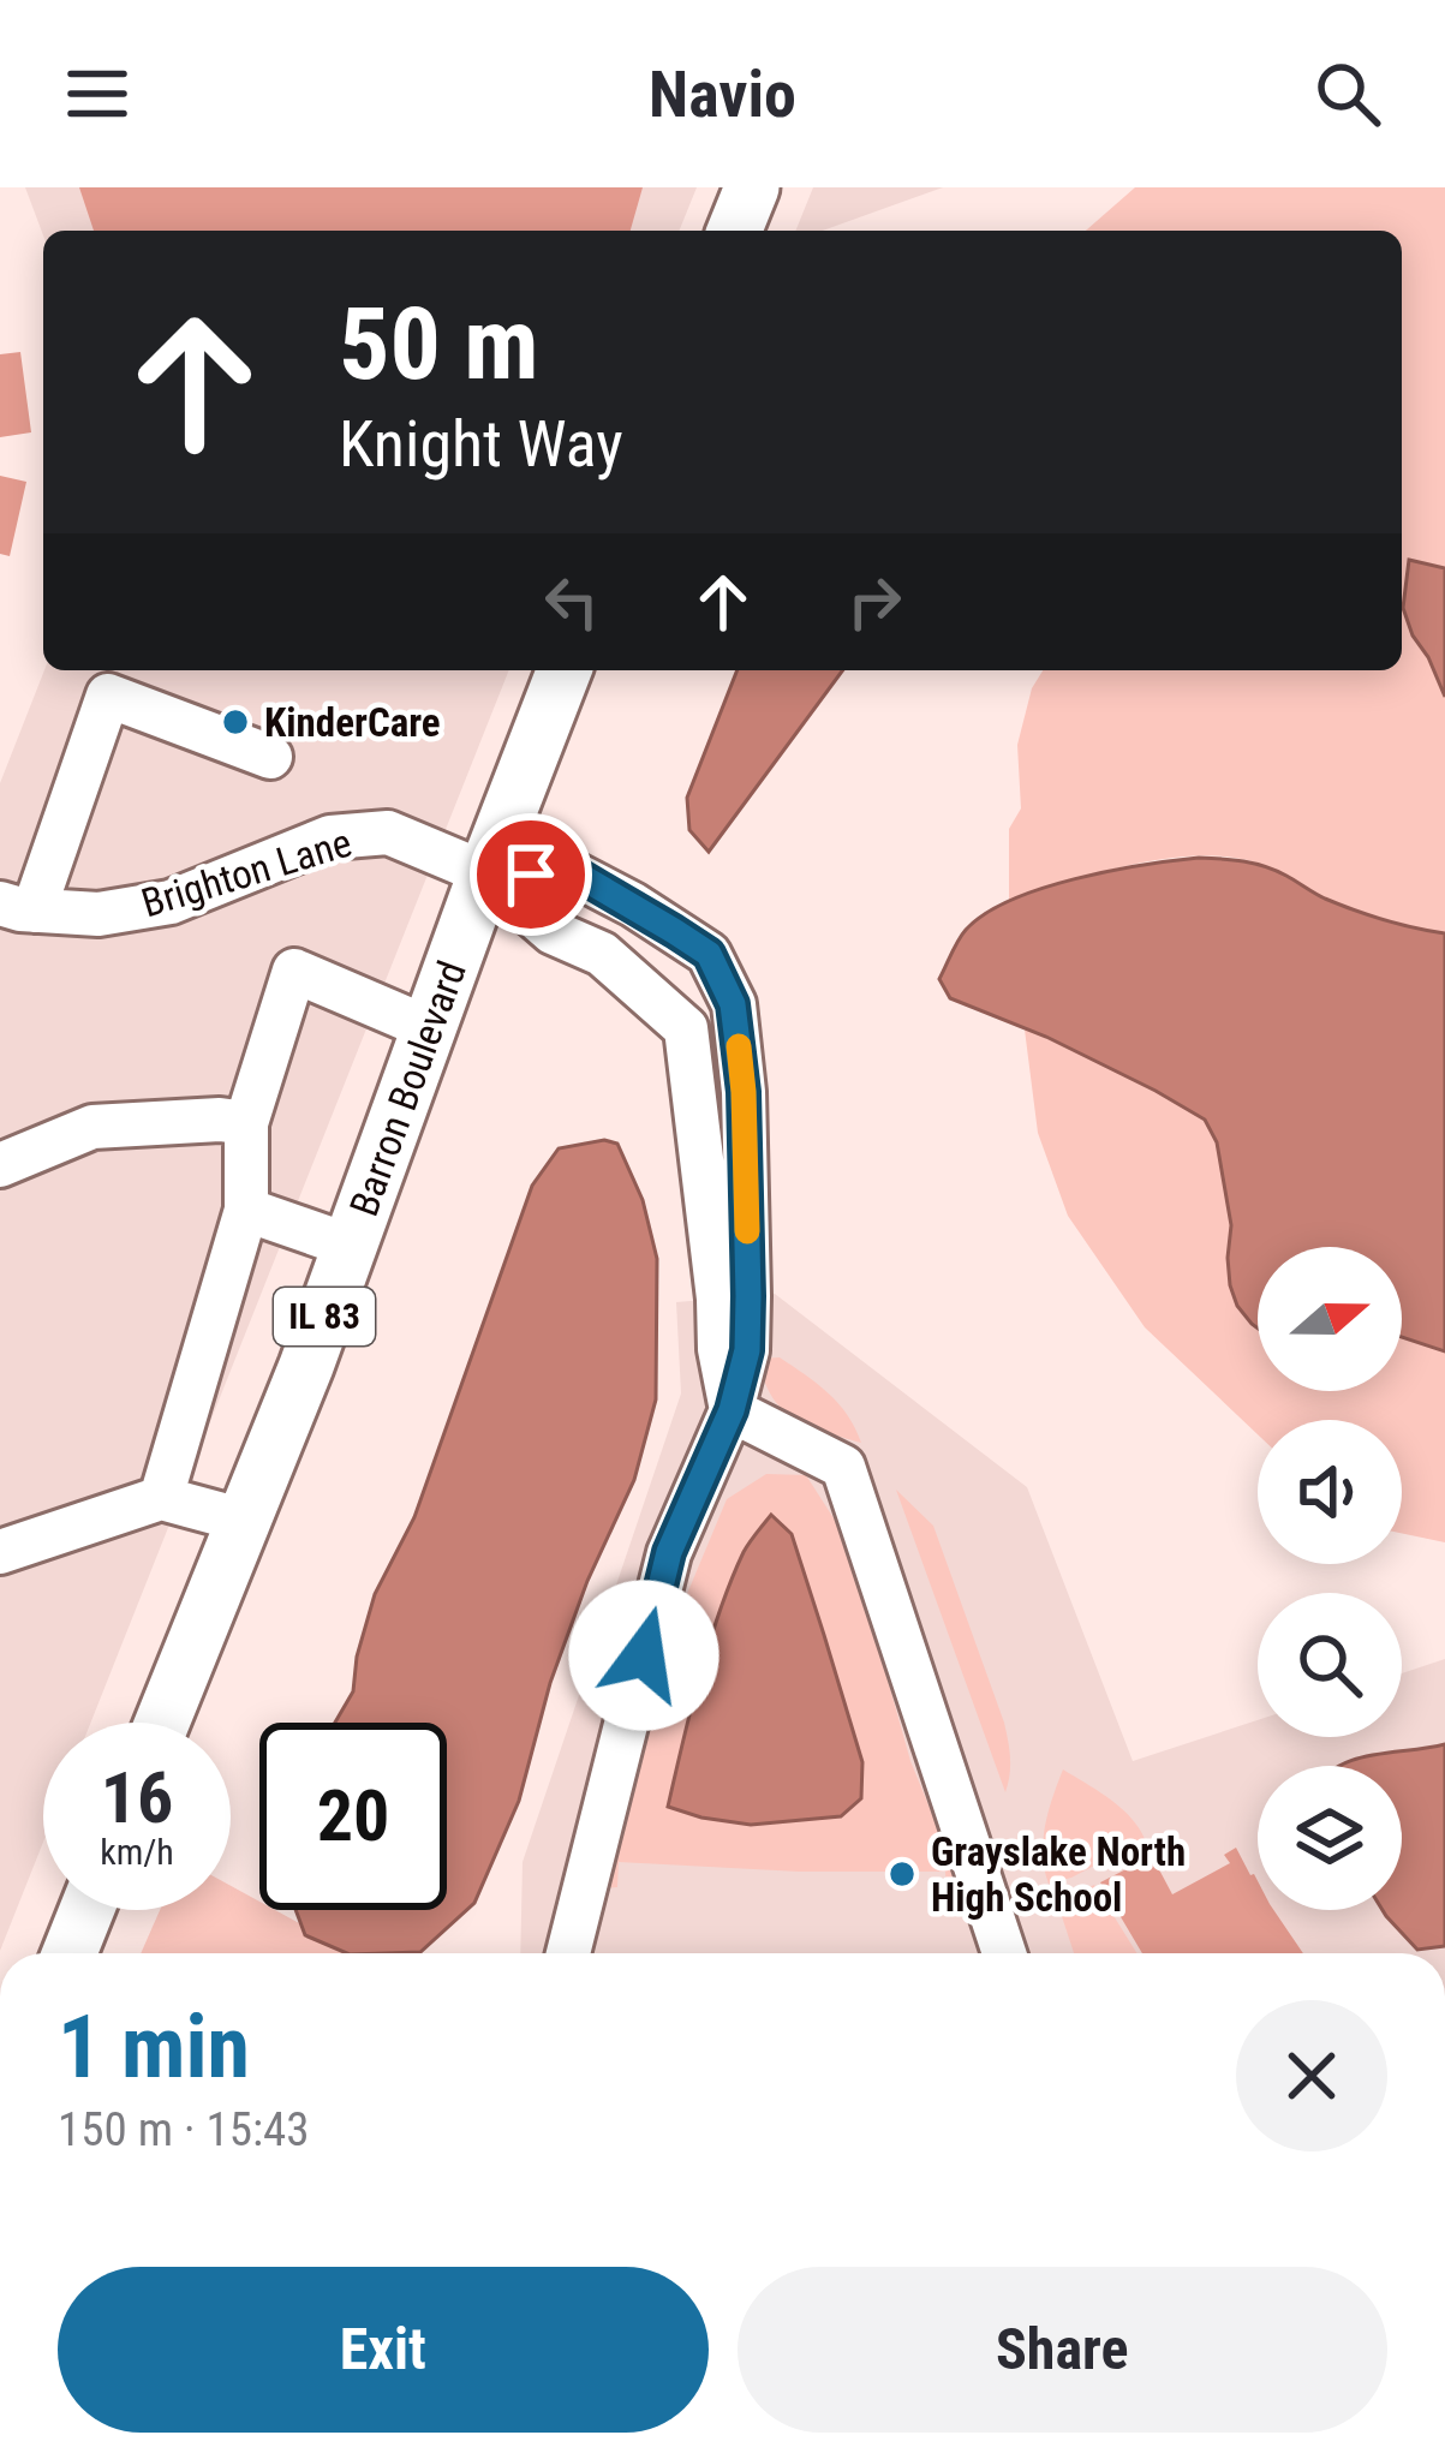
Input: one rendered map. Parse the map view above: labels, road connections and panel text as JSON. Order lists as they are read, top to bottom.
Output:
{
  "streets": {
    "main road": ["Barron Boulevard", "IL 83"],
    "street": ["Brighton Lane"]
  },
  "crossings": [
    ["Brighton Lane", "Barron Boulevard"]
  ],
  "places": ["KinderCare", "Grayslake North High School"],
  "north": "right",
  "page": {
    "header": "Navio",
    "turn": ["50 m", "Knight Way"],
    "speed": "16 km/h",
    "limit": "20",
    "heading": ["1 min", "150 m · 15:43"],
    "buttons": ["Exit", "Share"]
  }
}
